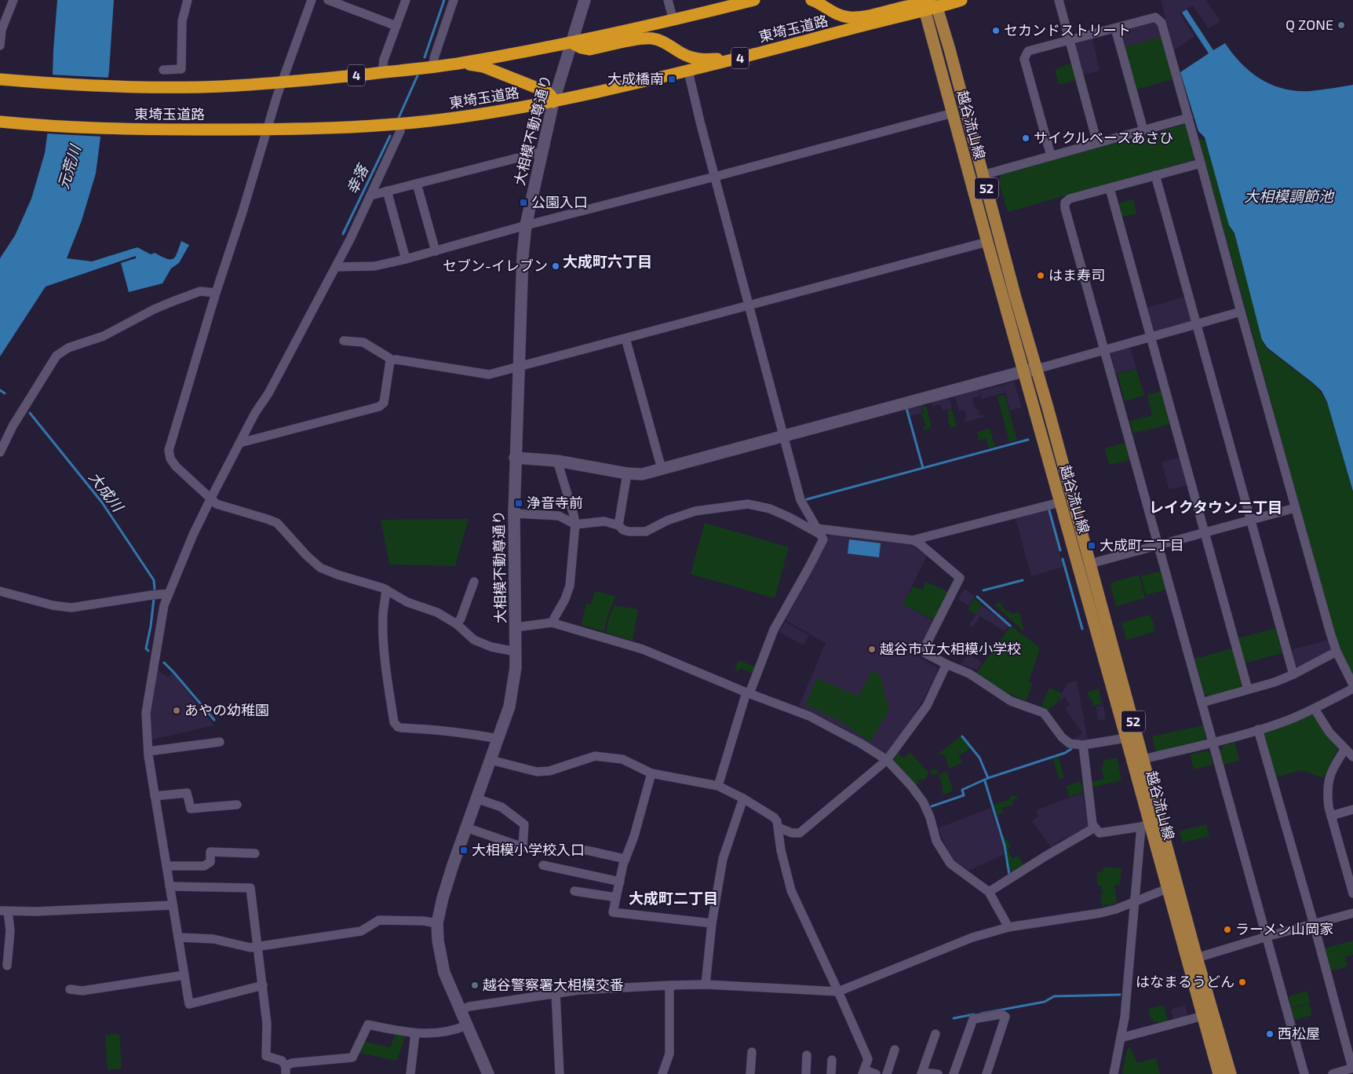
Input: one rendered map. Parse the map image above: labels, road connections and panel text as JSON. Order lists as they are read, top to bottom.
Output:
{
  "streets": {
    "highway": ["東埼玉道路", "4"],
    "main road": ["越谷流山線", "52"],
    "street": ["大相模不動尊通り"]
  },
  "crossings": [
    ["東埼玉道路", "4"],
    ["東埼玉道路", "越谷流山線"],
    ["東埼玉道路", "大相模不動尊通り"],
    ["4", "越谷流山線"],
    ["4", "大相模不動尊通り"]
  ],
  "districts": ["大成町六丁目", "レイクタウン二丁目", "大成町二丁目"],
  "water": [
    "元荒川",
    "幸落",
    "大相模調節池",
    "大成川"
  ],
  "places": {
    "other": [
      "Q ZONE",
      "セカンドストリート",
      "サイクルベースあさひ",
      "セブン-イレブン",
      "はま寿司",
      "越谷市立大相模小学校",
      "あやの幼稚園",
      "ラーメン山岡家",
      "はなまるうどん",
      "越谷警察署大相模交番",
      "西松屋"
    ],
    "transit": [
      "大成橋南",
      "公園入口",
      "浄音寺前",
      "大成町二丁目",
      "大相模小学校入口"
    ]
  }
}
